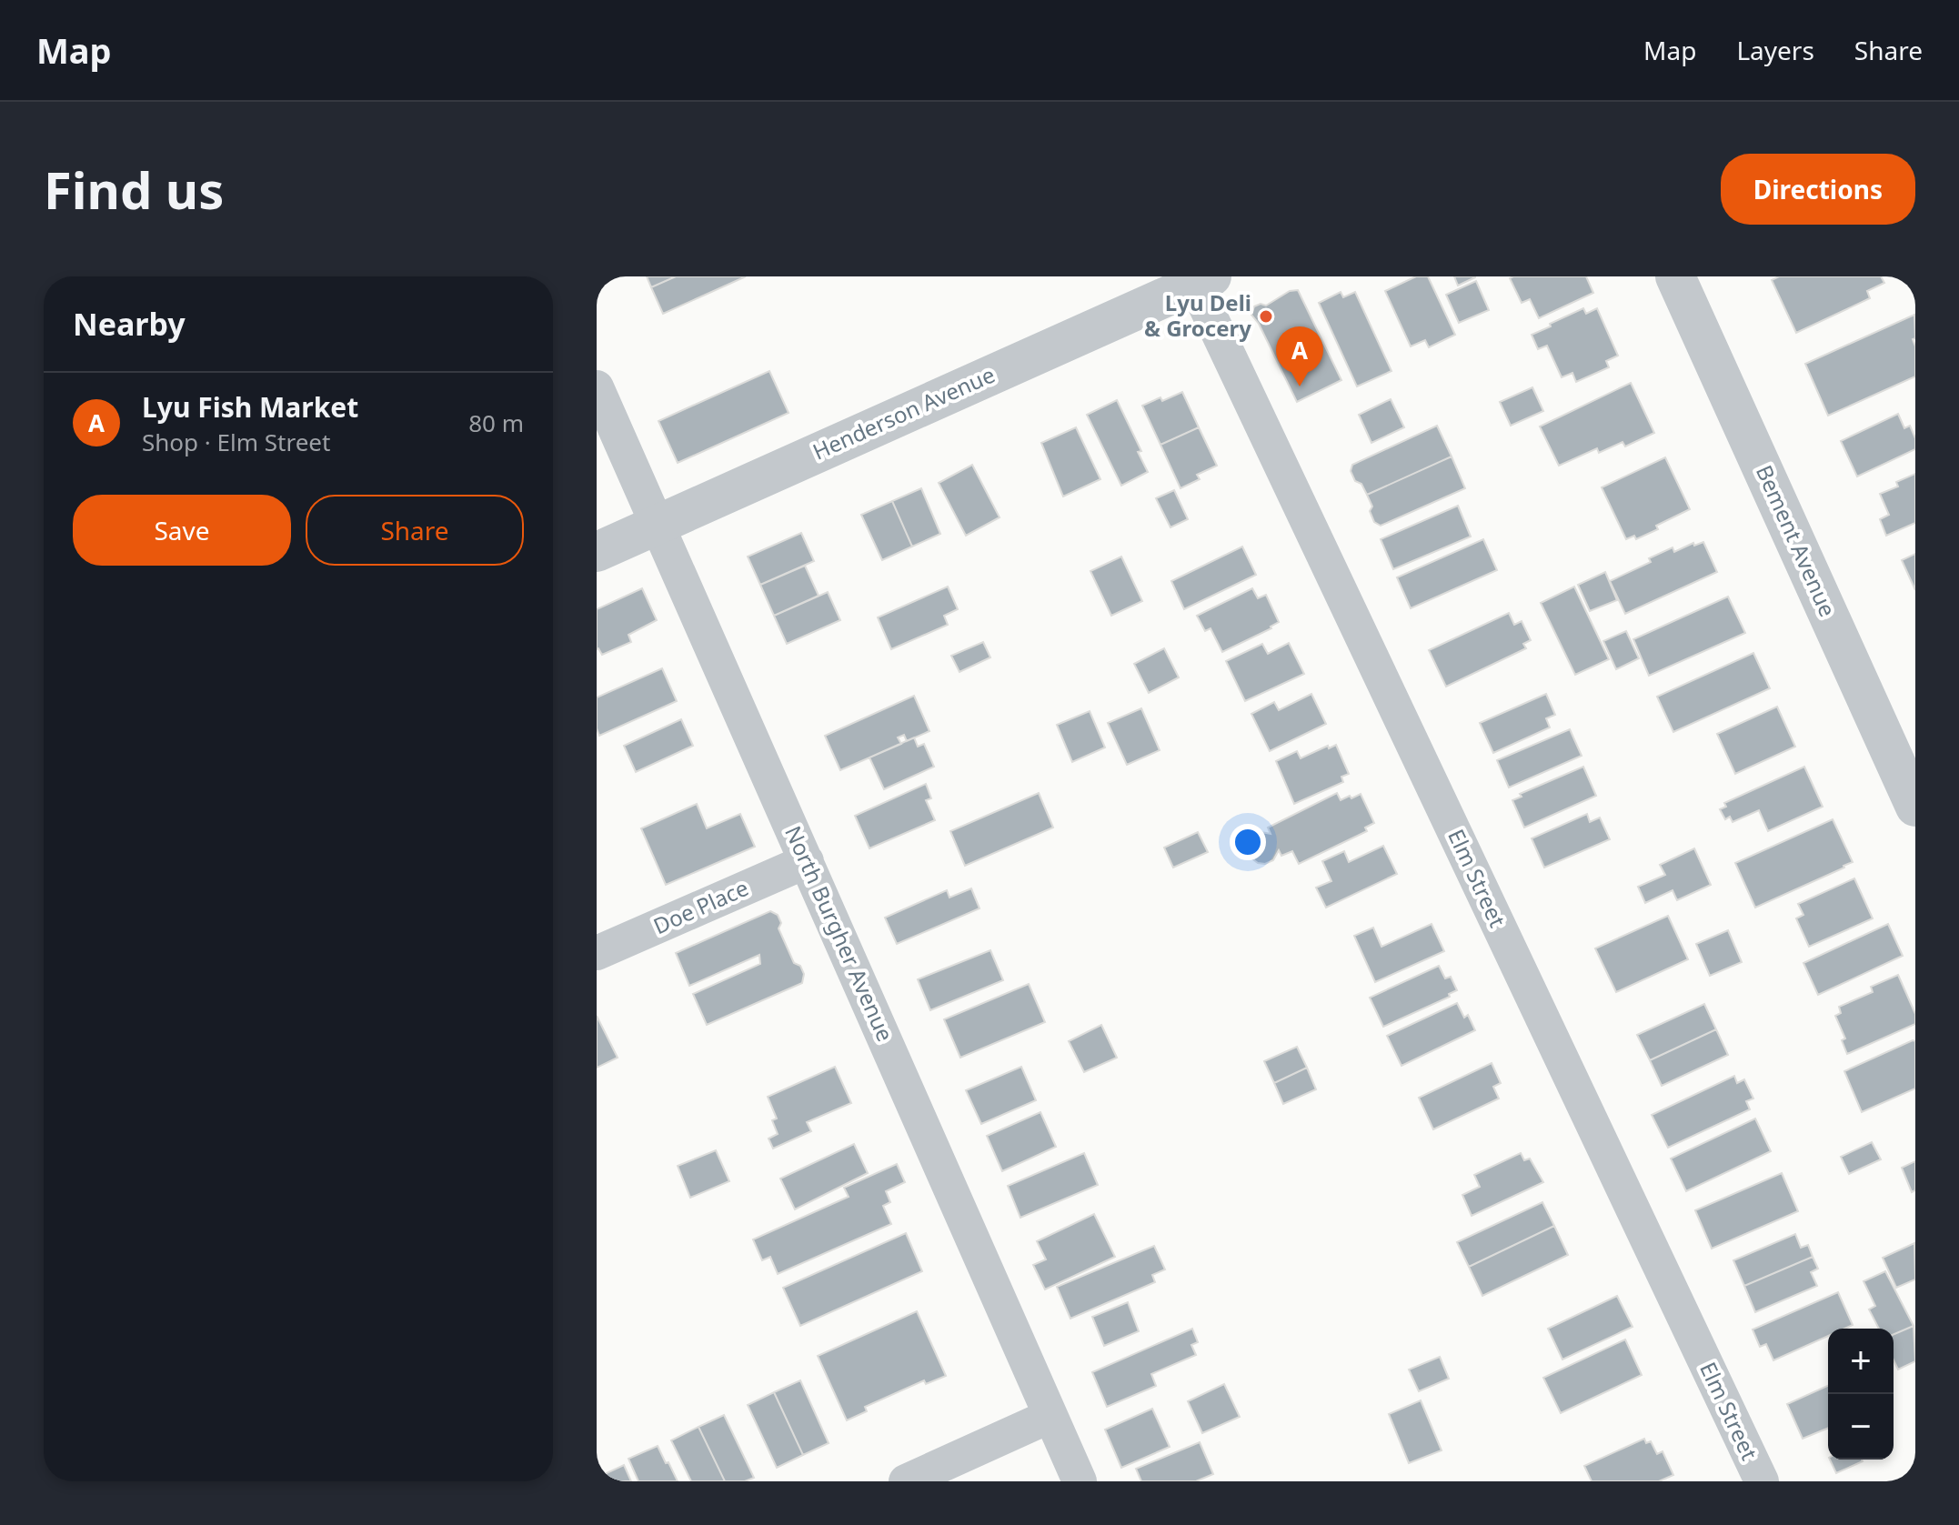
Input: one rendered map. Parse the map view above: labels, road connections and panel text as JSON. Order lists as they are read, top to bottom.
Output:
{
  "streets": {
    "street": [
      "Henderson Avenue",
      "Bement Avenue",
      "Elm Street",
      "Doe Place",
      "North Burgher Avenue"
    ]
  },
  "crossings": [
    ["Henderson Avenue", "Elm Street"],
    ["Henderson Avenue", "North Burgher Avenue"],
    ["Doe Place", "North Burgher Avenue"]
  ],
  "places": ["Lyu Deli & Grocery"],
  "page": {
    "header": "Map",
    "nav": ["Map", "Layers", "Share"],
    "buttons": [
      "Directions",
      ["Save", "Share"]
    ],
    "title": "Find us",
    "heading": "Nearby",
    "pins": "A",
    "list": [
      {
        "mark": "A",
        "name": "Lyu Fish Market",
        "note": "Shop · Elm Street",
        "value": "80 m"
      }
    ],
    "map_buttons": ["+", "−"]
  }
}
